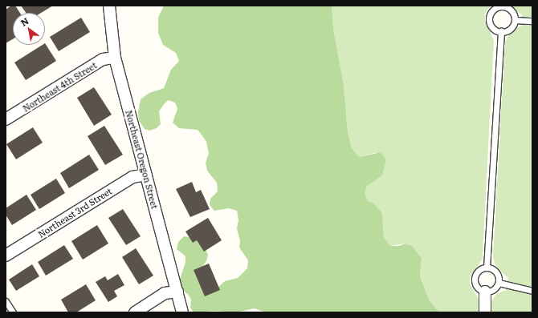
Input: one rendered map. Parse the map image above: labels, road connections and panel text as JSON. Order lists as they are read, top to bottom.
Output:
{
  "streets": {
    "street": ["Northeast 4th Street", "Northeast Oregon Street", "Northeast 3rd Street"]
  },
  "crossings": [
    ["Northeast 4th Street", "Northeast Oregon Street"],
    ["Northeast Oregon Street", "Northeast 3rd Street"]
  ],
  "north": "top left"
}
